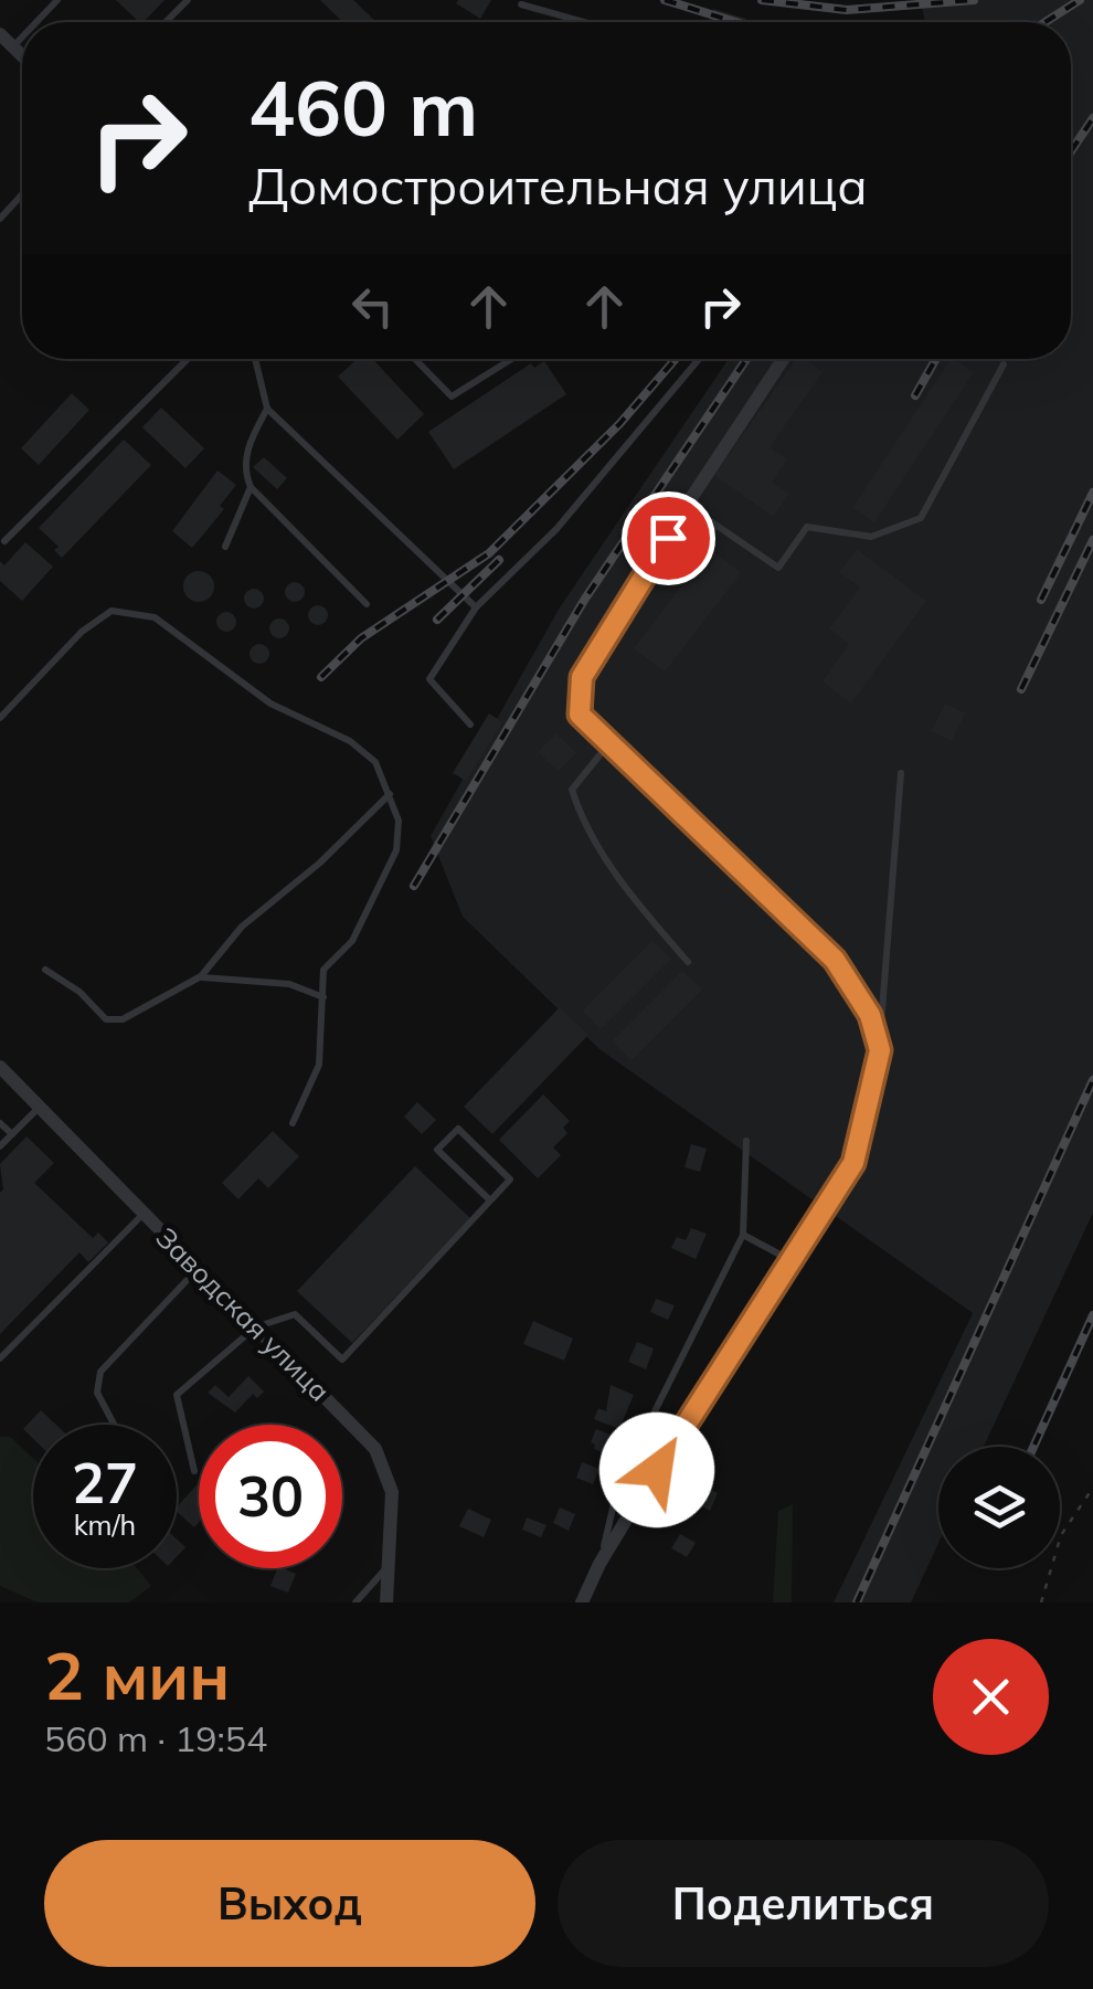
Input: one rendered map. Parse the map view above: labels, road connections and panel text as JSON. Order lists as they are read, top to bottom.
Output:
{
  "streets": {
    "street": ["Заводская улица"]
  },
  "page": {
    "turn": ["460 m", "Домостроительная улица"],
    "speed": "27 km/h",
    "limit": "30",
    "heading": ["2 мин", "560 m · 19:54"],
    "buttons": ["Выход", "Поделиться"]
  }
}
